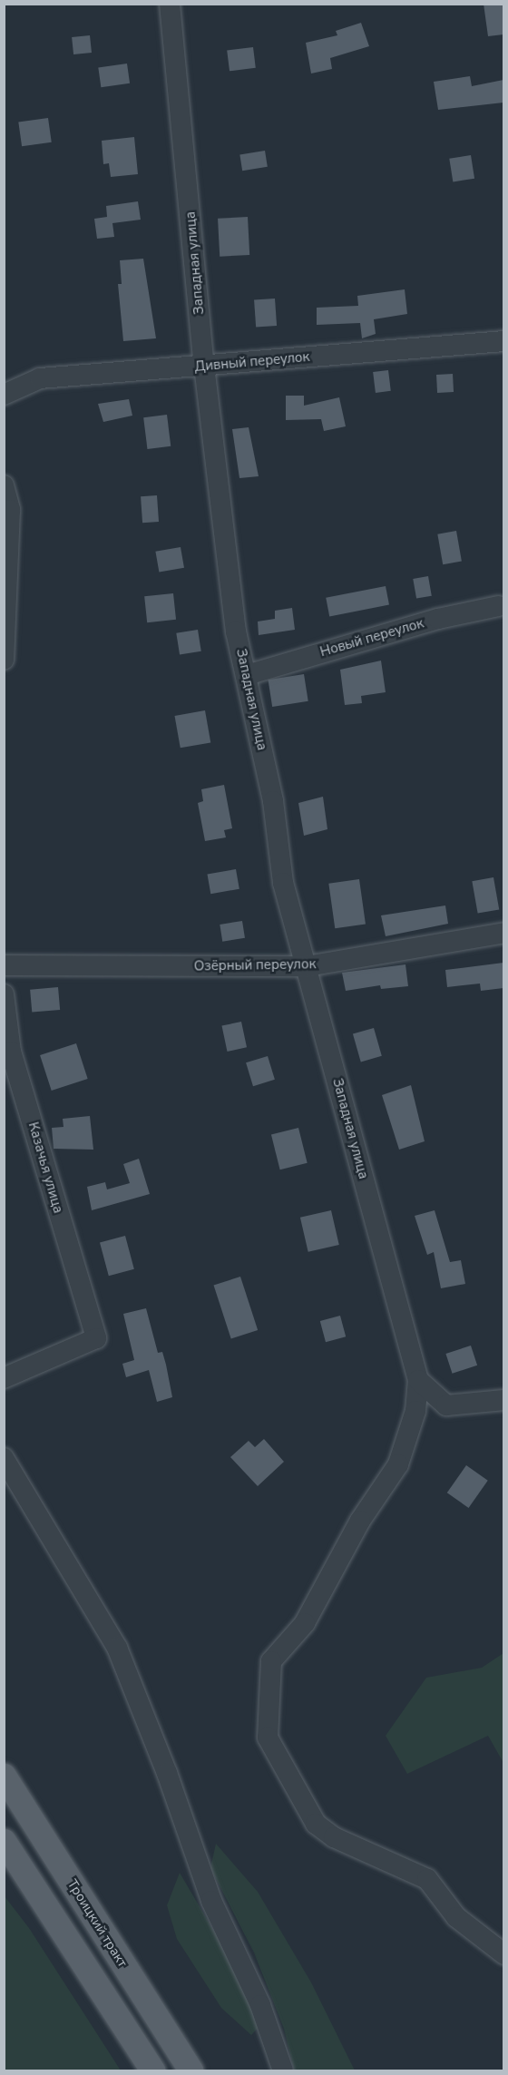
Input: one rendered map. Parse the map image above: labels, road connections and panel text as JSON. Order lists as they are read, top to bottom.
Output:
{
  "streets": {
    "main road": ["Троицкий тракт"],
    "street": [
      "Западная улица",
      "Дивный переулок",
      "Новый переулок",
      "Озёрный переулок",
      "Казачья улица"
    ]
  },
  "crossings": [
    ["Западная улица", "Дивный переулок"],
    ["Западная улица", "Новый переулок"],
    ["Западная улица", "Озёрный переулок"]
  ]
}
